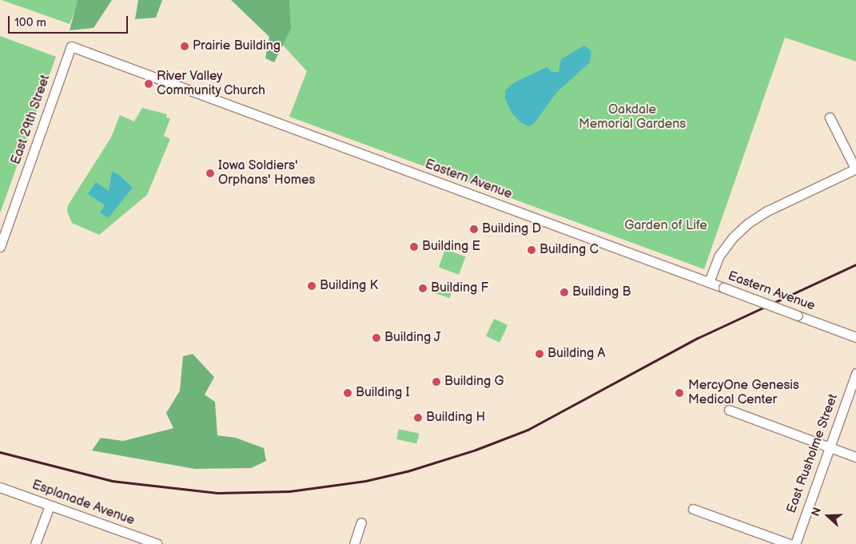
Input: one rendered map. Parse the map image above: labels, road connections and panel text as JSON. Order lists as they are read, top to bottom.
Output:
{
  "streets": {
    "street": [
      "East 29th Street",
      "Eastern Avenue",
      "East Rusholme Street",
      "Esplanade Avenue"
    ]
  },
  "crossings": [
    ["East 29th Street", "Eastern Avenue"]
  ],
  "parks": ["Oakdale Memorial Gardens", "Garden of Life"],
  "places": [
    "Prairie Building",
    "River Valley Community Church",
    "Iowa Soldiers' Orphans' Homes",
    "Building D",
    "Building E",
    "Building C",
    "Building K",
    "Building F",
    "Building B",
    "Building J",
    "Building A",
    "Building G",
    "Building I",
    "MercyOne Genesis Medical Center",
    "Building H"
  ],
  "scale_bar": "100 m",
  "north": "left"
}
